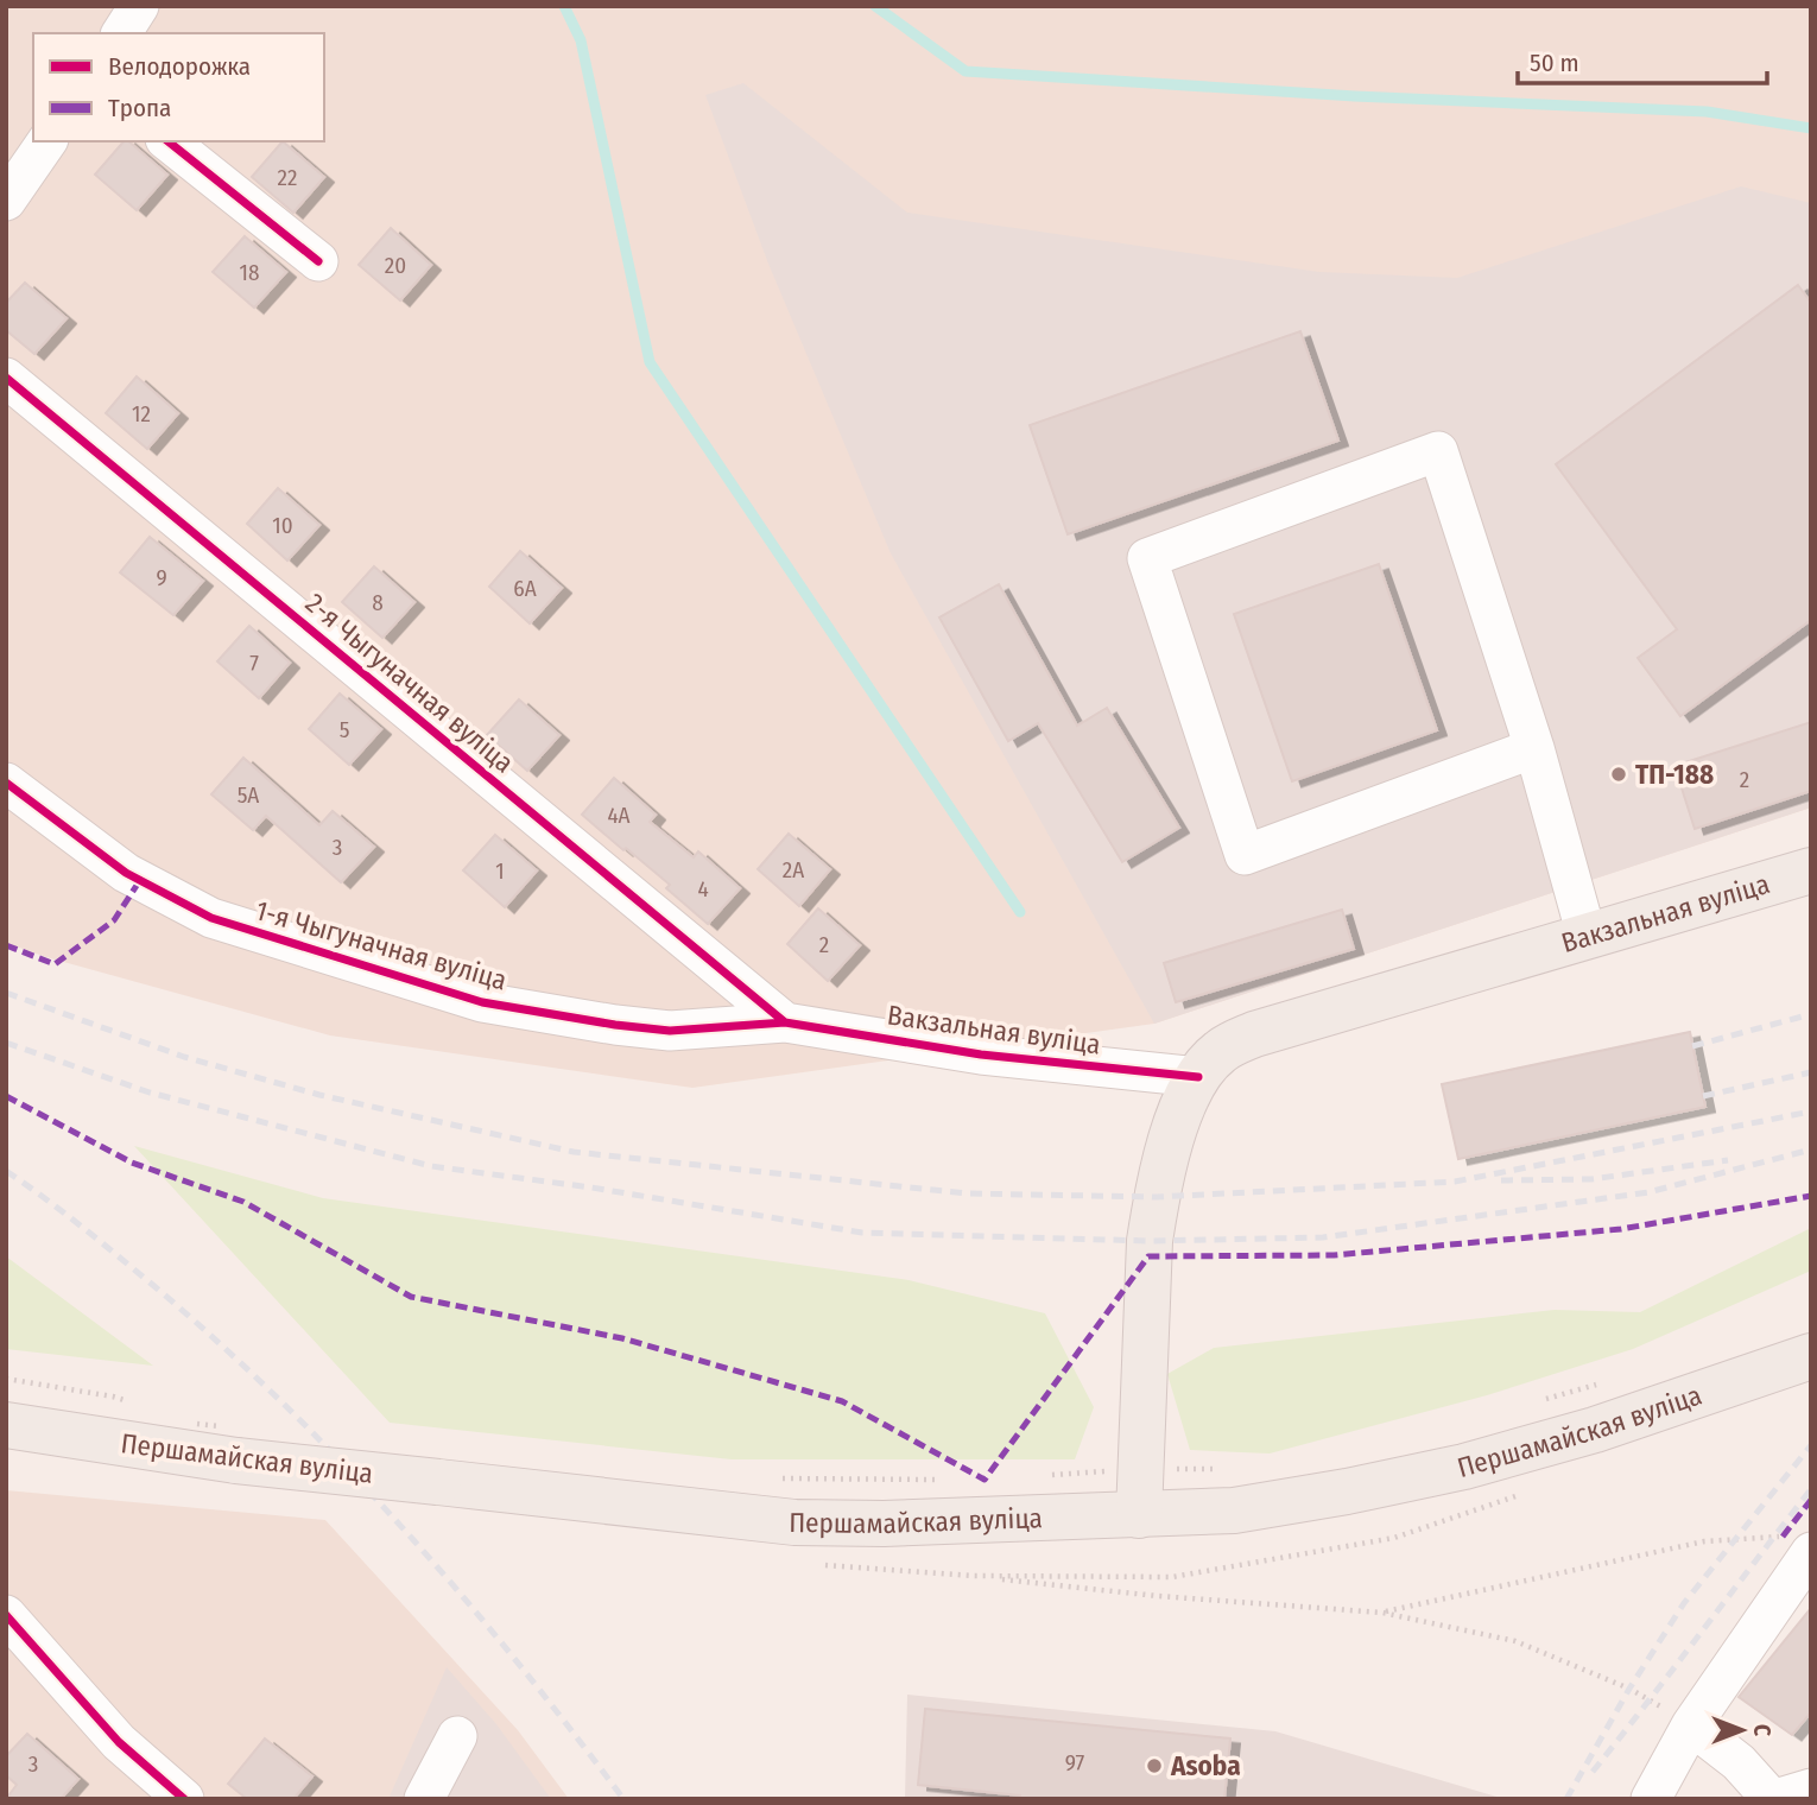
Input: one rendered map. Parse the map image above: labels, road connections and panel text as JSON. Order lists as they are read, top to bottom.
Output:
{
  "streets": {
    "main road": ["Вакзальная вуліца", "Першамайская вуліца"],
    "street": ["2-я Чыгуначная вуліца", "1-я Чыгуначная вуліца"]
  },
  "crossings": [
    ["2-я Чыгуначная вуліца", "Вакзальная вуліца"],
    ["2-я Чыгуначная вуліца", "1-я Чыгуначная вуліца"],
    ["Вакзальная вуліца", "1-я Чыгуначная вуліца"],
    ["Вакзальная вуліца", "Першамайская вуліца"]
  ],
  "places": ["ТП-188", "Asoba"],
  "house_numbers": [
    "22",
    "20",
    "18",
    "12",
    "10",
    "9",
    "6А",
    "8",
    "7",
    "5",
    "2",
    "5А",
    "4А",
    "3",
    "2А",
    "1",
    "4",
    "2",
    "97",
    "3"
  ],
  "legend": ["Велодорожка", "Тропа"],
  "scale_bar": "50 m",
  "north": "right"
}
